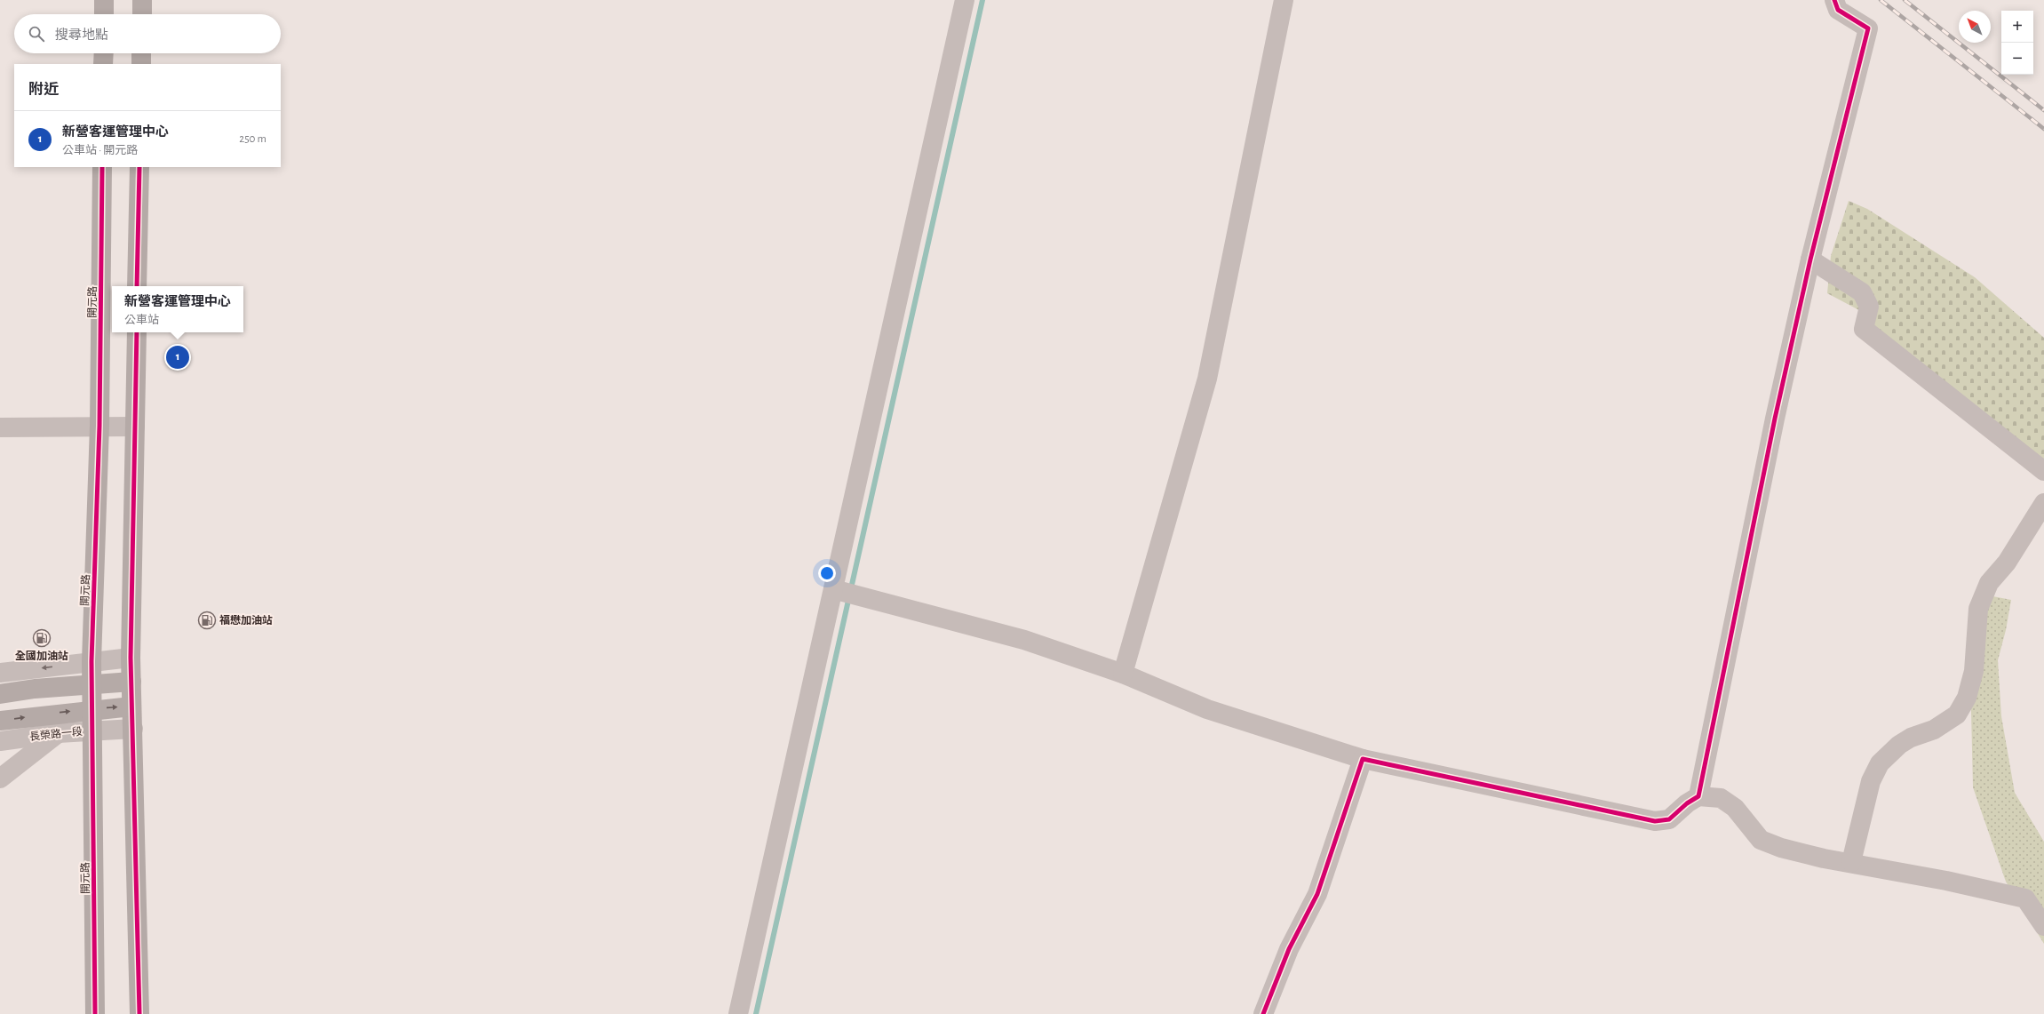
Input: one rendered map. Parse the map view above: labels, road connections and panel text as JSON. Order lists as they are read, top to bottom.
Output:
{
  "streets": {
    "main road": ["開元路", "長榮路一段"]
  },
  "crossings": [
    ["開元路", "長榮路一段"]
  ],
  "places": {
    "fuel station": ["福懋加油站", "全國加油站"]
  },
  "north": "top left",
  "page": {
    "map_buttons": ["+", "−"],
    "search": "搜尋地點",
    "heading": "附近",
    "list": [
      {
        "mark": "1",
        "name": "新營客運管理中心",
        "note": "公車站 · 開元路",
        "value": "250 m"
      }
    ],
    "popup": ["新營客運管理中心", "公車站"],
    "pins": "1"
  }
}
